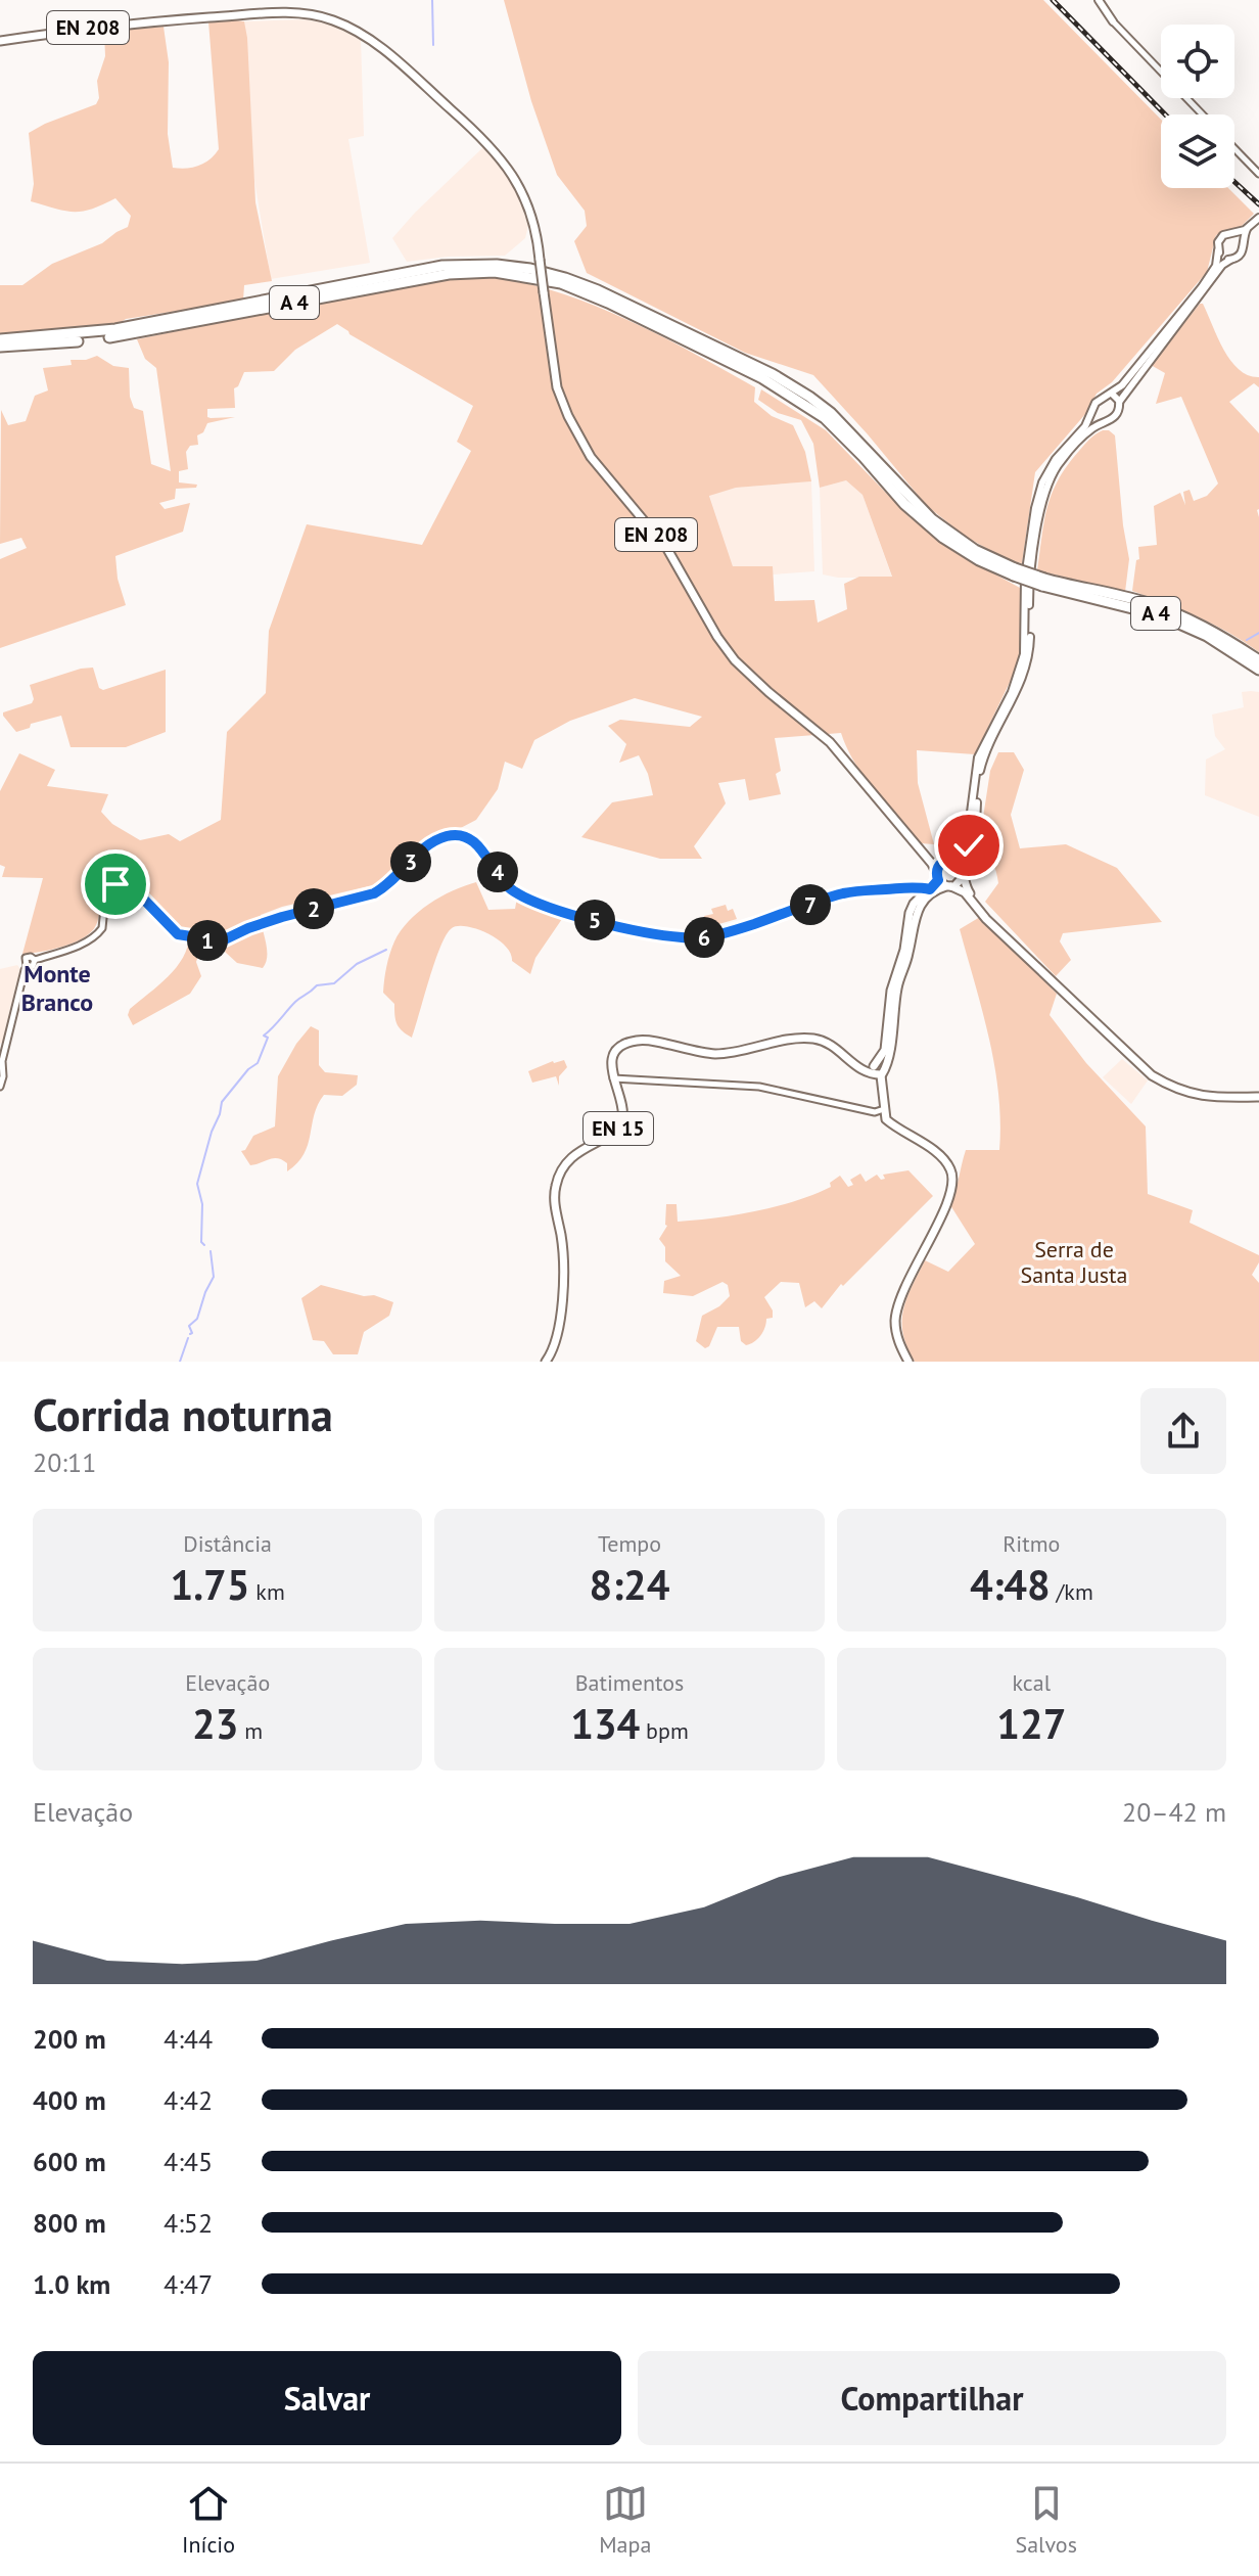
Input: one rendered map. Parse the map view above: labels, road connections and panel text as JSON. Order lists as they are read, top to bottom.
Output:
{
  "streets": {
    "highway": ["A 4"],
    "main road": ["EN 208", "EN 15"]
  },
  "districts": ["Monte Branco"],
  "parks": ["Serra de Santa Justa"],
  "page": {
    "pins": [
      "3",
      "4",
      "7",
      "2",
      "5",
      "6",
      "1"
    ],
    "heading": ["Corrida noturna", "20:11"],
    "stats": [
      ["Distância", "1.75 km"],
      ["Tempo", "8:24"],
      ["Ritmo", "4:48 /km"],
      ["Elevação", "23 m"],
      ["Batimentos", "134 bpm"],
      ["kcal", "127"]
    ],
    "chart": ["Elevação", "20–42 m"],
    "list": [
      {
        "name": "200 m",
        "note": "4:44"
      },
      {
        "name": "400 m",
        "note": "4:42"
      },
      {
        "name": "600 m",
        "note": "4:45"
      },
      {
        "name": "800 m",
        "note": "4:52"
      },
      {
        "name": "1.0 km",
        "note": "4:47"
      }
    ],
    "buttons": ["Salvar", "Compartilhar"],
    "tabs": ["Início", "Mapa", "Salvos"]
  }
}
